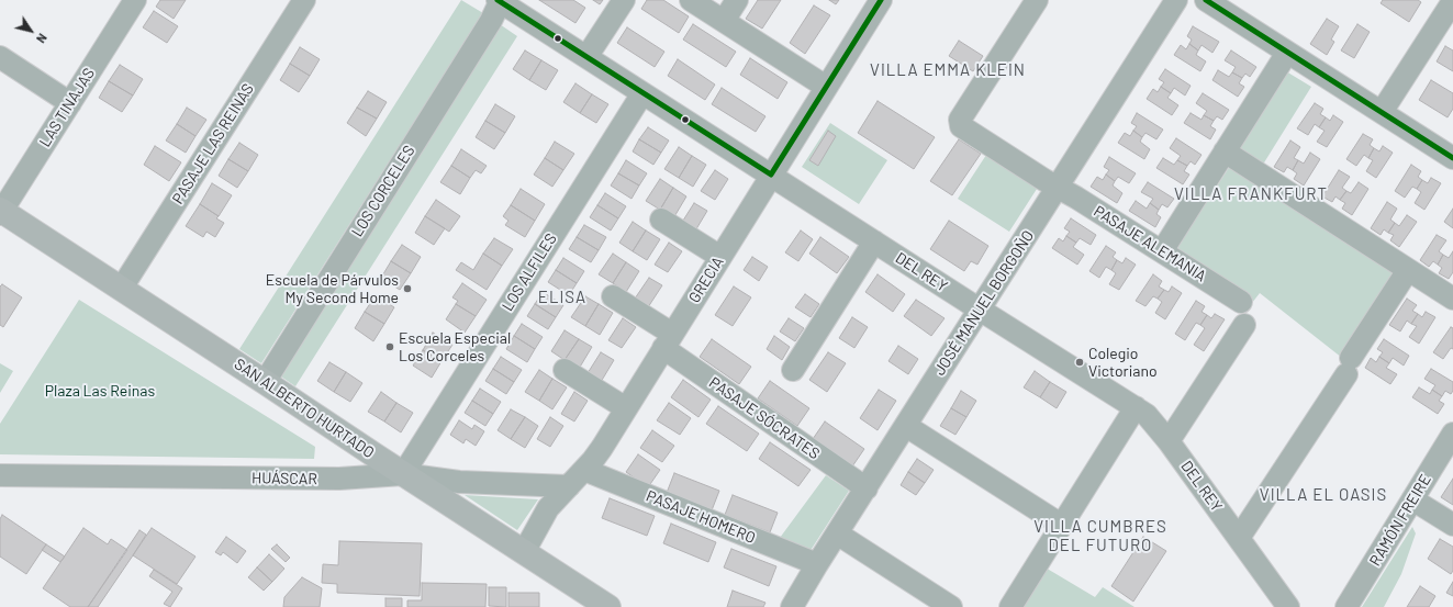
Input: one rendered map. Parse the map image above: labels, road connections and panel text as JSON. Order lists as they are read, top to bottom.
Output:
{
  "streets": {
    "main road": ["SAN ALBERTO HURTADO"],
    "street": [
      "LAS TINAJAS",
      "PASAJE LAS REINAS",
      "LOS CORCELES",
      "PASAJE ALEMANIA",
      "LOS ALFILES",
      "DEL REY",
      "GRECIA",
      "JOSÉ MANUEL BORGOÑO",
      "PASAJE SÓCRATES",
      "HUÁSCAR",
      "PASAJE HOMERO",
      "RAMÓN FREIRE"
    ]
  },
  "crossings": [
    ["LAS TINAJAS", "SAN ALBERTO HURTADO"],
    ["PASAJE LAS REINAS", "SAN ALBERTO HURTADO"],
    ["LOS CORCELES", "DEL REY"],
    ["LOS CORCELES", "SAN ALBERTO HURTADO"],
    ["PASAJE ALEMANIA", "JOSÉ MANUEL BORGOÑO"],
    ["LOS ALFILES", "DEL REY"],
    ["LOS ALFILES", "SAN ALBERTO HURTADO"],
    ["LOS ALFILES", "HUÁSCAR"],
    ["DEL REY", "GRECIA"],
    ["DEL REY", "JOSÉ MANUEL BORGOÑO"],
    ["GRECIA", "SAN ALBERTO HURTADO"],
    ["GRECIA", "PASAJE SÓCRATES"],
    ["GRECIA", "HUÁSCAR"],
    ["GRECIA", "PASAJE HOMERO"],
    ["JOSÉ MANUEL BORGOÑO", "PASAJE SÓCRATES"],
    ["JOSÉ MANUEL BORGOÑO", "PASAJE HOMERO"],
    ["SAN ALBERTO HURTADO", "HUÁSCAR"]
  ],
  "districts": [
    "VILLA EMMA KLEIN",
    "VILLA FRANKFURT",
    "ELISA",
    "VILLA EL OASIS",
    "VILLA CUMBRES DEL FUTURO"
  ],
  "parks": ["Plaza Las Reinas"],
  "places": ["Escuela de Párvulos My Second Home", "Escuela Especial Los Corceles", "Colegio Victoriano"],
  "north": "bottom right"
}
